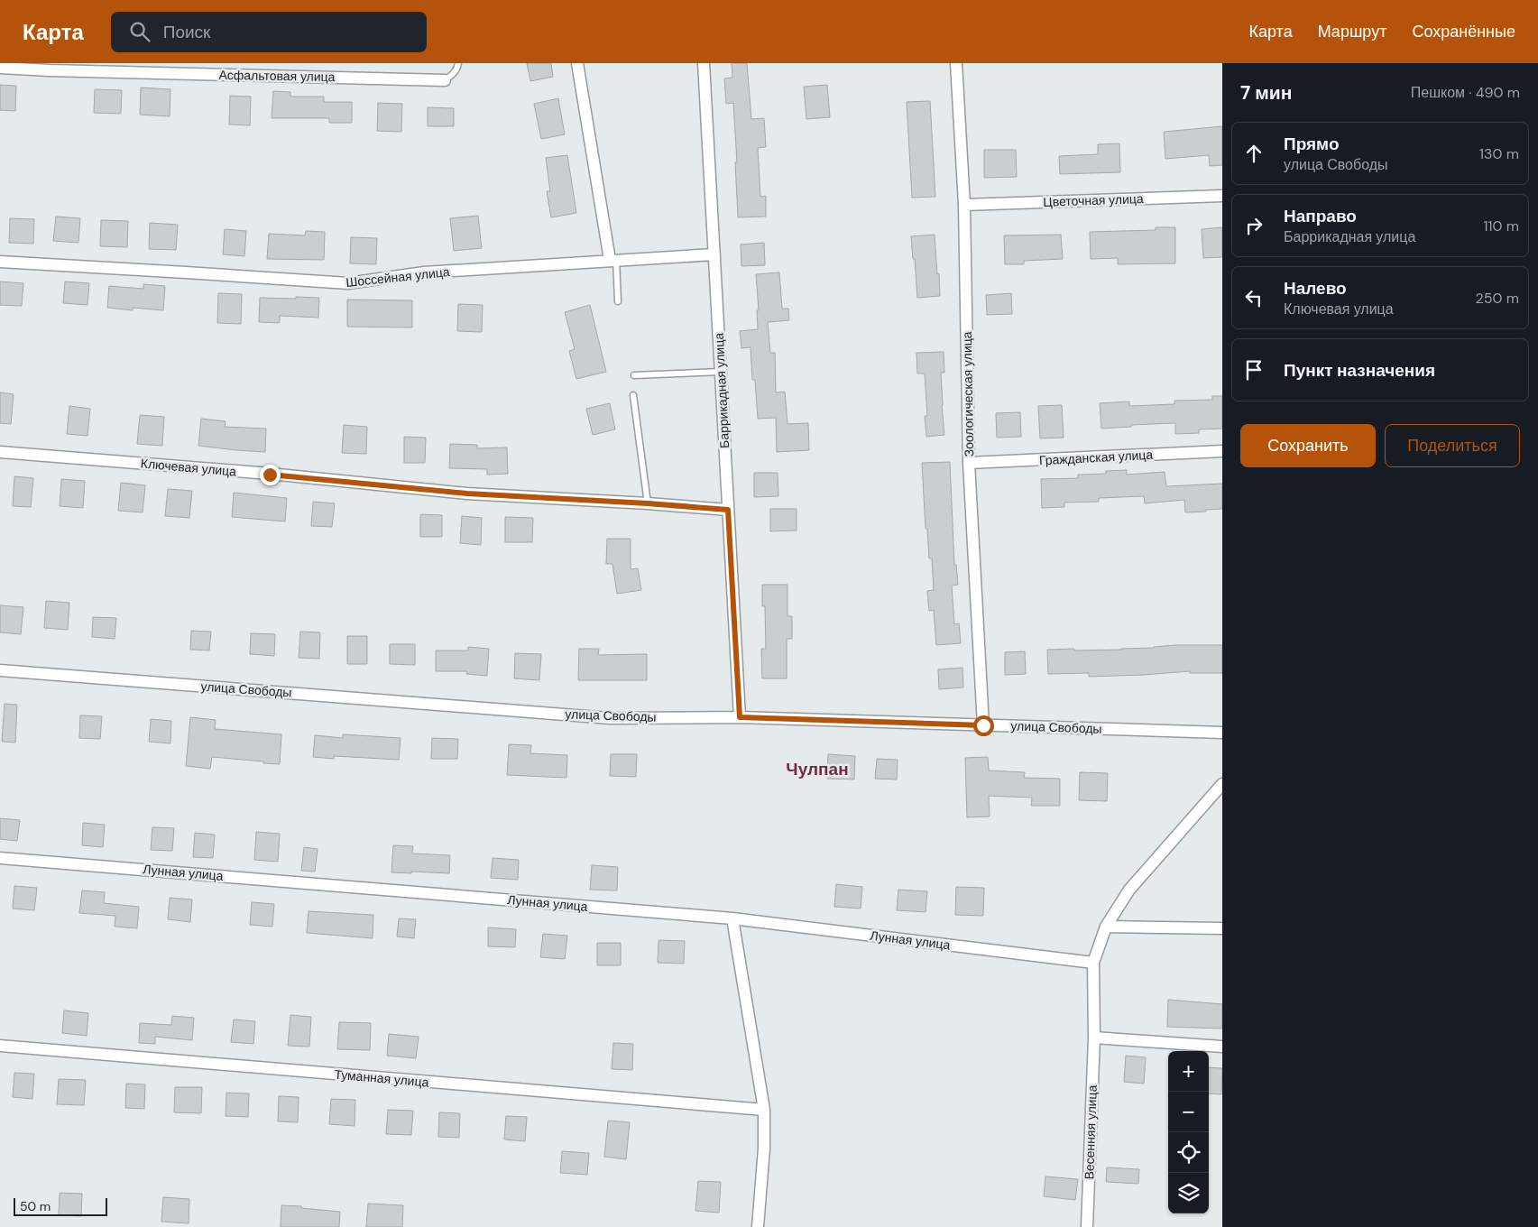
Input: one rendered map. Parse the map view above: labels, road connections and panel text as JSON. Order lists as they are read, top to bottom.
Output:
{
  "streets": {
    "street": [
      "Асфальтовая улица",
      "Цветочная улица",
      "Шоссейная улица",
      "Баррикадная улица",
      "Зоологическая улица",
      "Гражданская улица",
      "Ключевая улица",
      "улица Свободы",
      "Лунная улица",
      "Туманная улица",
      "Весенняя улица"
    ]
  },
  "crossings": [
    ["Цветочная улица", "Зоологическая улица"],
    ["Шоссейная улица", "Баррикадная улица"],
    ["Баррикадная улица", "Ключевая улица"],
    ["Баррикадная улица", "улица Свободы"],
    ["Зоологическая улица", "Гражданская улица"],
    ["Зоологическая улица", "улица Свободы"],
    ["Лунная улица", "Весенняя улица"]
  ],
  "districts": ["Чулпан"],
  "scale_bar": "50 m",
  "page": {
    "header": "Карта",
    "search": "Поиск",
    "nav": ["Карта", "Маршрут", "Сохранённые"],
    "heading": ["7 мин", "Пешком · 490 m"],
    "list": [
      ["Прямо", "улица Свободы", "130 m"],
      ["Направо", "Баррикадная улица", "110 m"],
      ["Налево", "Ключевая улица", "250 m"],
      "Пункт назначения"
    ],
    "buttons": ["Сохранить", "Поделиться"],
    "map_buttons": ["+", "−"],
    "scale": "50 m"
  }
}
